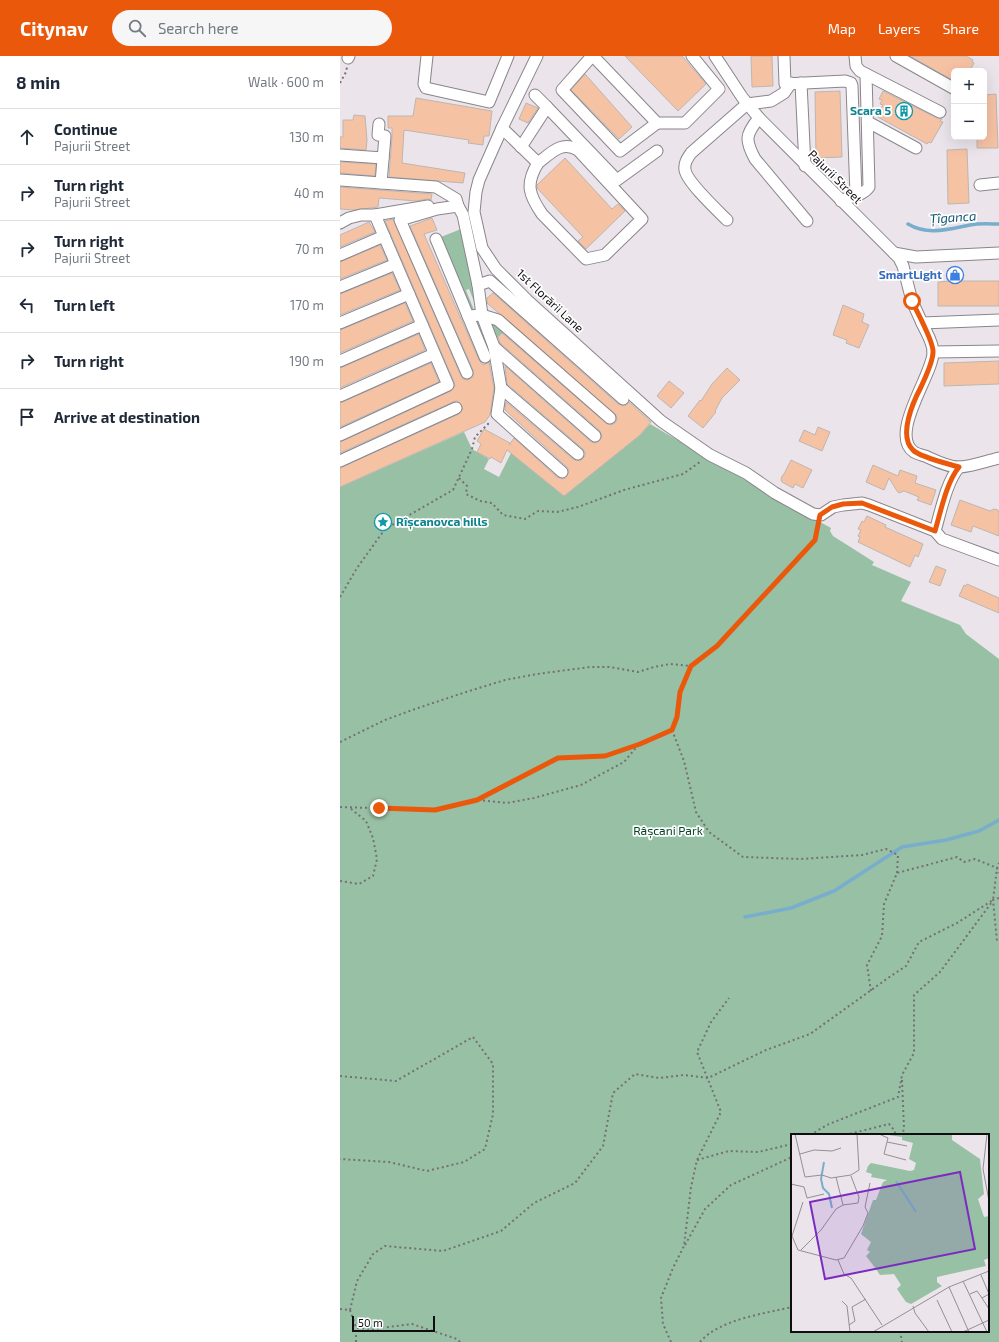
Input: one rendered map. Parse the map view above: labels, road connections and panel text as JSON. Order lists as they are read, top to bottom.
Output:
{
  "streets": {
    "street": ["Pajurii Street", "1st Florării Lane"]
  },
  "water": ["Țîganca"],
  "parks": ["Râșcani Park"],
  "places": {
    "building": ["Scara 5"],
    "shop": ["SmartLight"],
    "place": ["Rîșcanovca hills"]
  },
  "scale_bar": "50 m",
  "page": {
    "header": "Citynav",
    "search": "Search here",
    "nav": ["Map", "Layers", "Share"],
    "heading": ["8 min", "Walk · 600 m"],
    "map_buttons": ["+", "−"],
    "list": [
      ["Continue", "Pajurii Street", "130 m"],
      ["Turn right", "Pajurii Street", "40 m"],
      ["Turn right", "Pajurii Street", "70 m"],
      ["Turn left", "170 m"],
      ["Turn right", "190 m"],
      "Arrive at destination"
    ],
    "scale": "50 m"
  }
}
